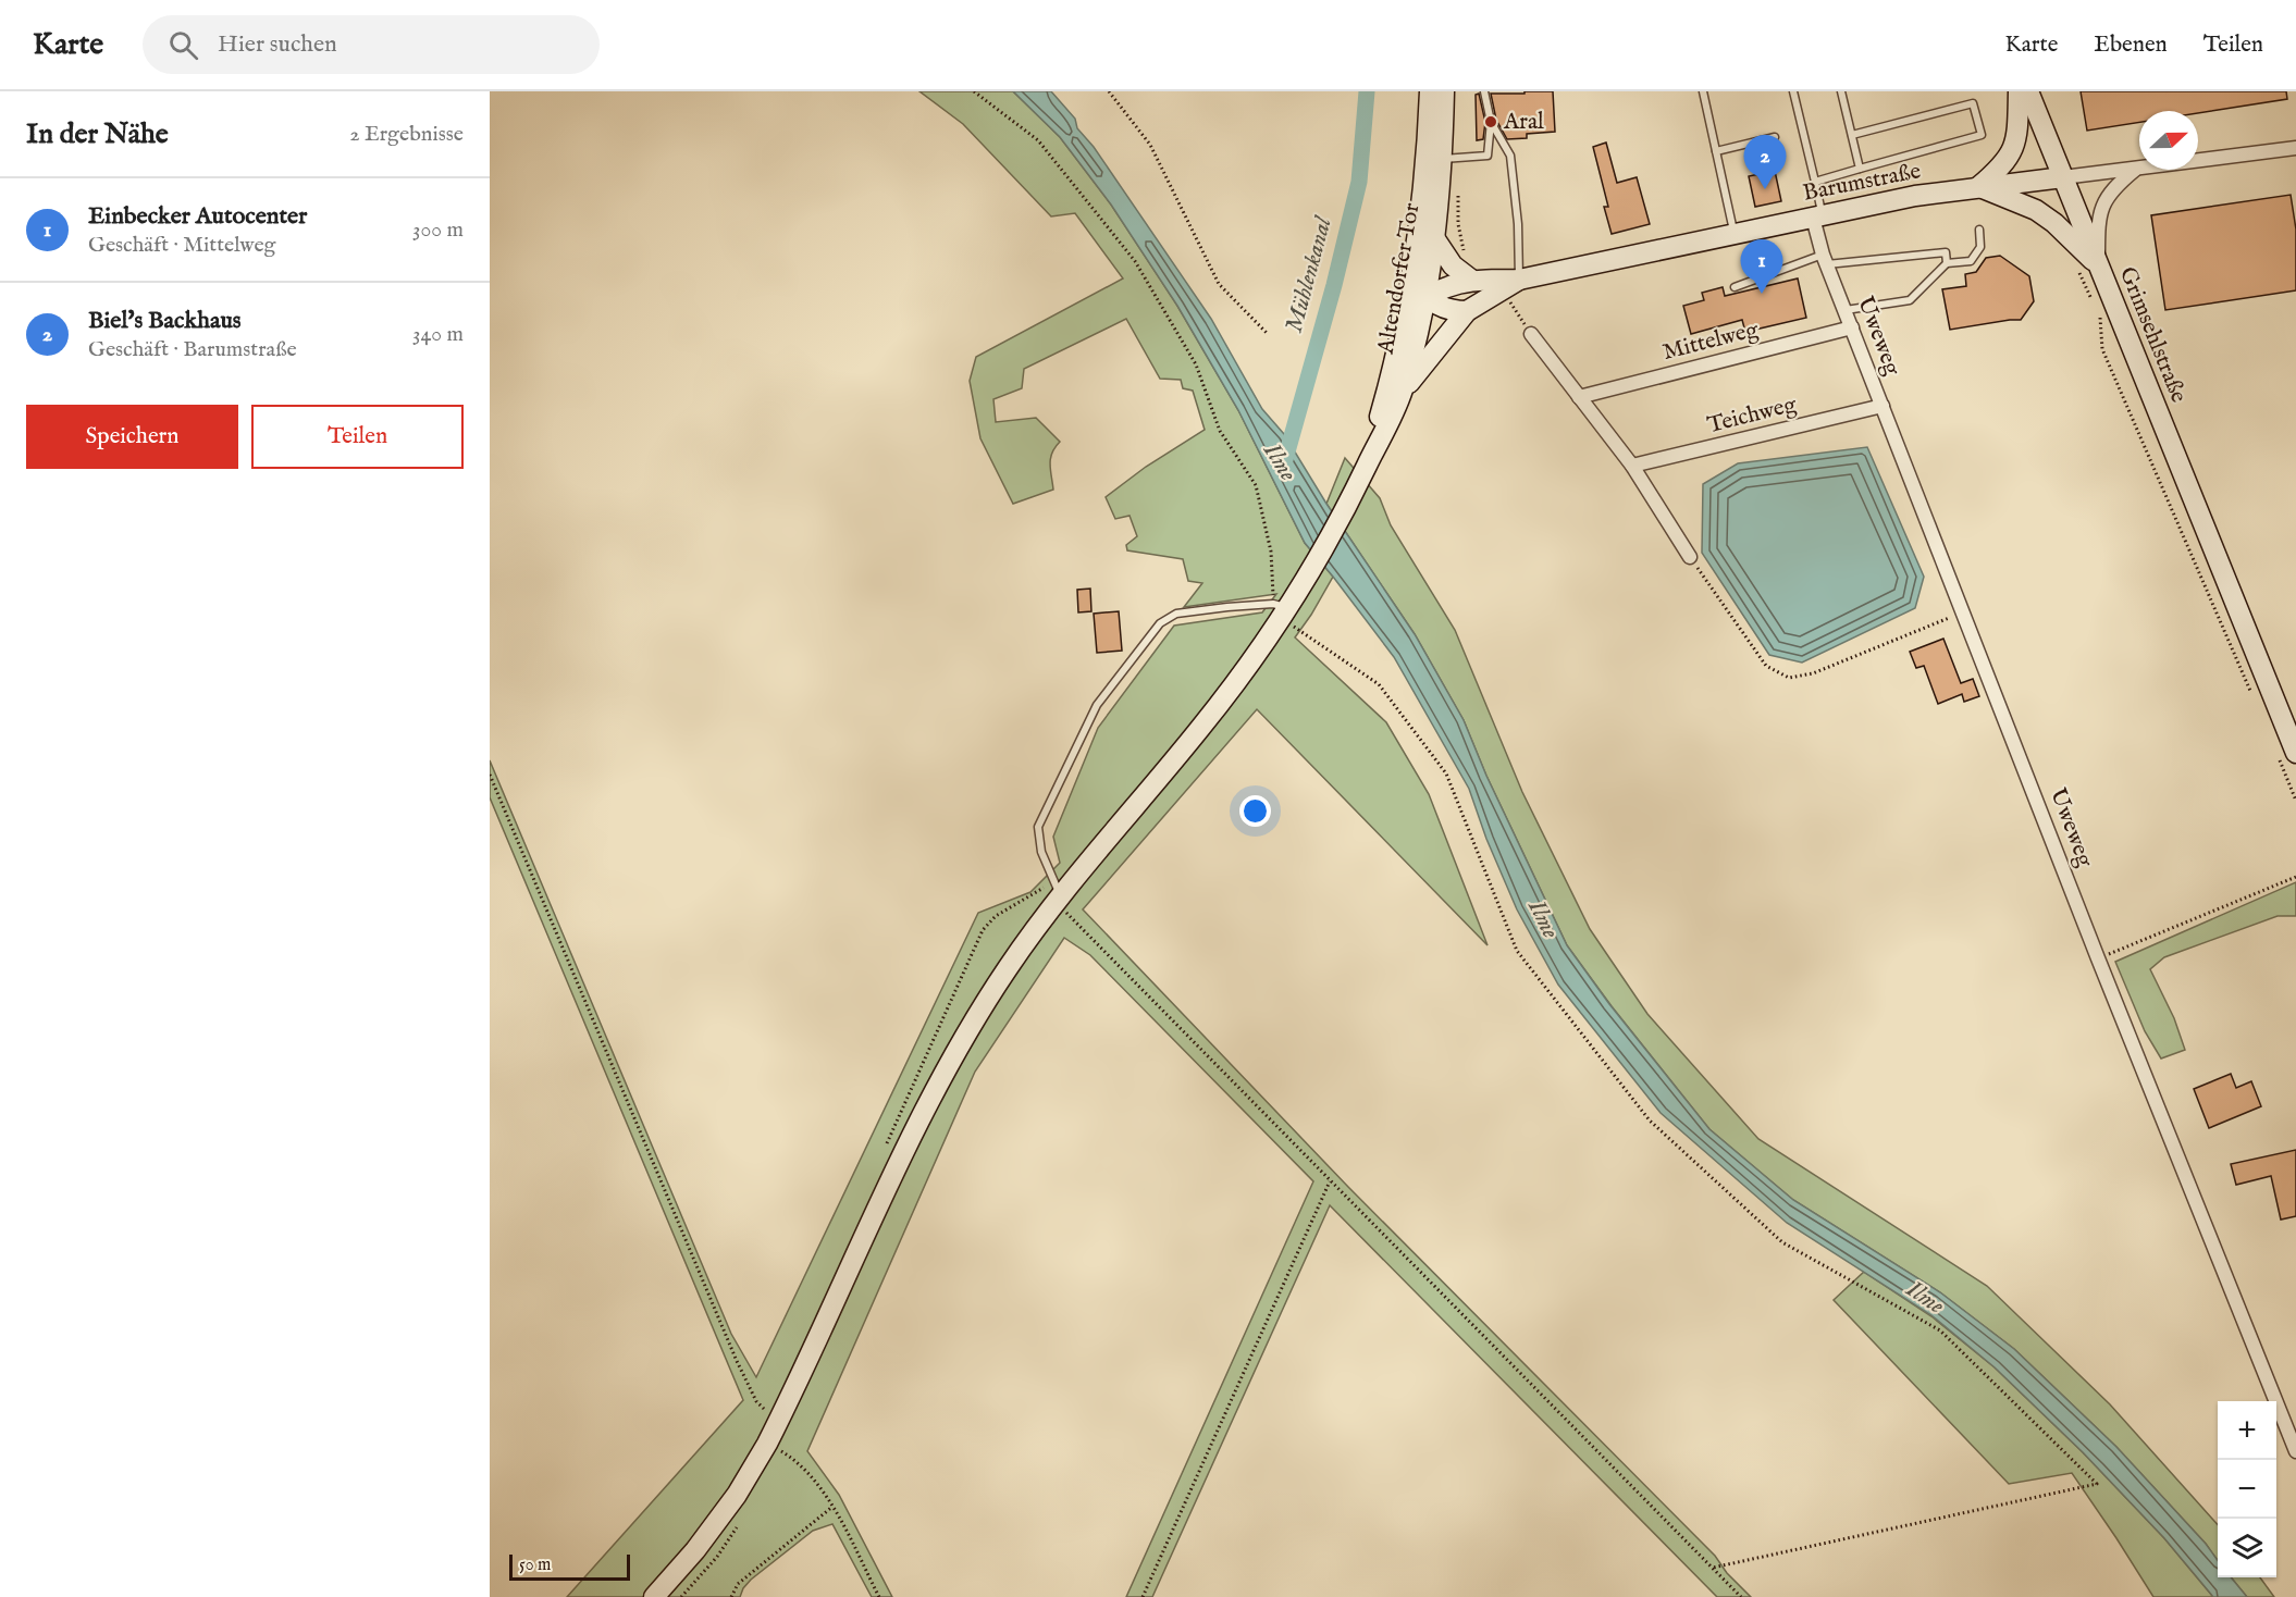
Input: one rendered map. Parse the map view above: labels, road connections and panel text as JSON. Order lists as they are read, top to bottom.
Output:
{
  "streets": {
    "main road": ["Barumstraße", "Altendorfer Tor", "Grimsehlstraße"],
    "street": ["Uweweg", "Mittelweg", "Teichweg"]
  },
  "crossings": [
    ["Barumstraße", "Altendorfer Tor"],
    ["Barumstraße", "Grimsehlstraße"],
    ["Barumstraße", "Uweweg"],
    ["Uweweg", "Mittelweg"],
    ["Uweweg", "Teichweg"]
  ],
  "water": ["Mühlenkanal", "Ilme"],
  "places": ["Aral"],
  "scale_bar": "50 m",
  "north": "right",
  "page": {
    "header": "Karte",
    "search": "Hier suchen",
    "nav": ["Karte", "Ebenen", "Teilen"],
    "heading": ["In der Nähe", "2 Ergebnisse"],
    "pins": ["2", "1"],
    "list": [
      {
        "mark": "1",
        "name": "Einbecker Autocenter",
        "note": "Geschäft · Mittelweg",
        "value": "300 m"
      },
      {
        "mark": "2",
        "name": "Biel's Backhaus",
        "note": "Geschäft · Barumstraße",
        "value": "340 m"
      }
    ],
    "buttons": ["Speichern", "Teilen"],
    "map_buttons": ["+", "−"],
    "scale": "50 m"
  }
}
